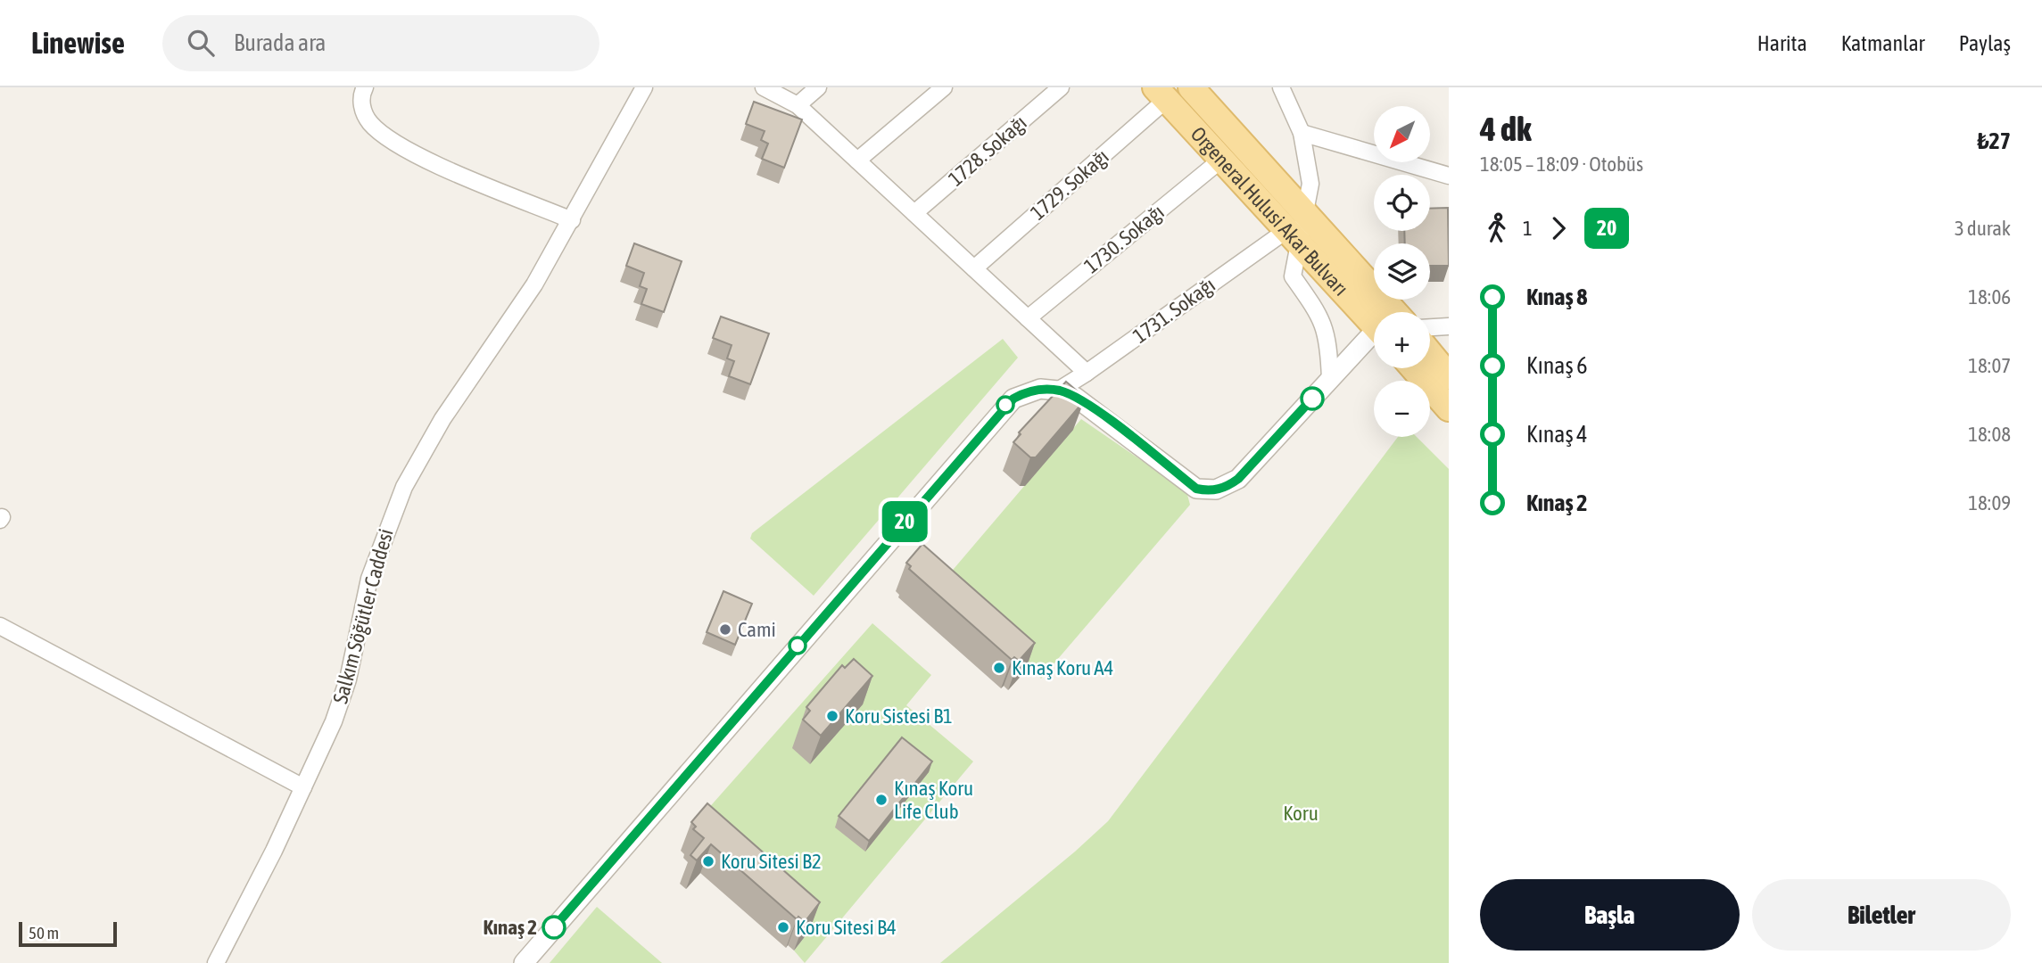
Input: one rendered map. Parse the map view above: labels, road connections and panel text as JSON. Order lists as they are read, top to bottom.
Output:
{
  "streets": {
    "main road": ["Orgeneral Hulusi Akar Bulvarı"],
    "street": [
      "1728. Sokağı",
      "1729. Sokağı",
      "1730. Sokağı",
      "1731. Sokağı",
      "Salkım Söğütler Caddesi"
    ]
  },
  "crossings": [
    ["1729. Sokağı", "Orgeneral Hulusi Akar Bulvarı"],
    ["Orgeneral Hulusi Akar Bulvarı", "1730. Sokağı"],
    ["Orgeneral Hulusi Akar Bulvarı", "1731. Sokağı"]
  ],
  "parks": ["Koru"],
  "places": [
    "Cami",
    "Kınaş Koru A4",
    "Koru Sistesi B1",
    "Kınaş Koru Life Club",
    "Koru Sitesi B2",
    "Kınaş 2",
    "Koru Sitesi B4"
  ],
  "lines": ["bus line 20"],
  "scale_bar": "50 m",
  "north": "bottom left",
  "page": {
    "header": "Linewise",
    "search": "Burada ara",
    "nav": ["Harita", "Katmanlar", "Paylaş"],
    "on_map": "20",
    "heading": ["4 dk", "18:05 – 18:09 · Otobüs", "₺27"],
    "map_buttons": ["+", "−"],
    "legs": ["1", "20", "3 durak"],
    "list": [
      {
        "name": "Kınaş 8",
        "value": "18:06"
      },
      {
        "name": "Kınaş 6",
        "value": "18:07"
      },
      {
        "name": "Kınaş 4",
        "value": "18:08"
      },
      {
        "name": "Kınaş 2",
        "value": "18:09"
      }
    ],
    "buttons": ["Başla", "Biletler"],
    "scale": "50 m"
  }
}
